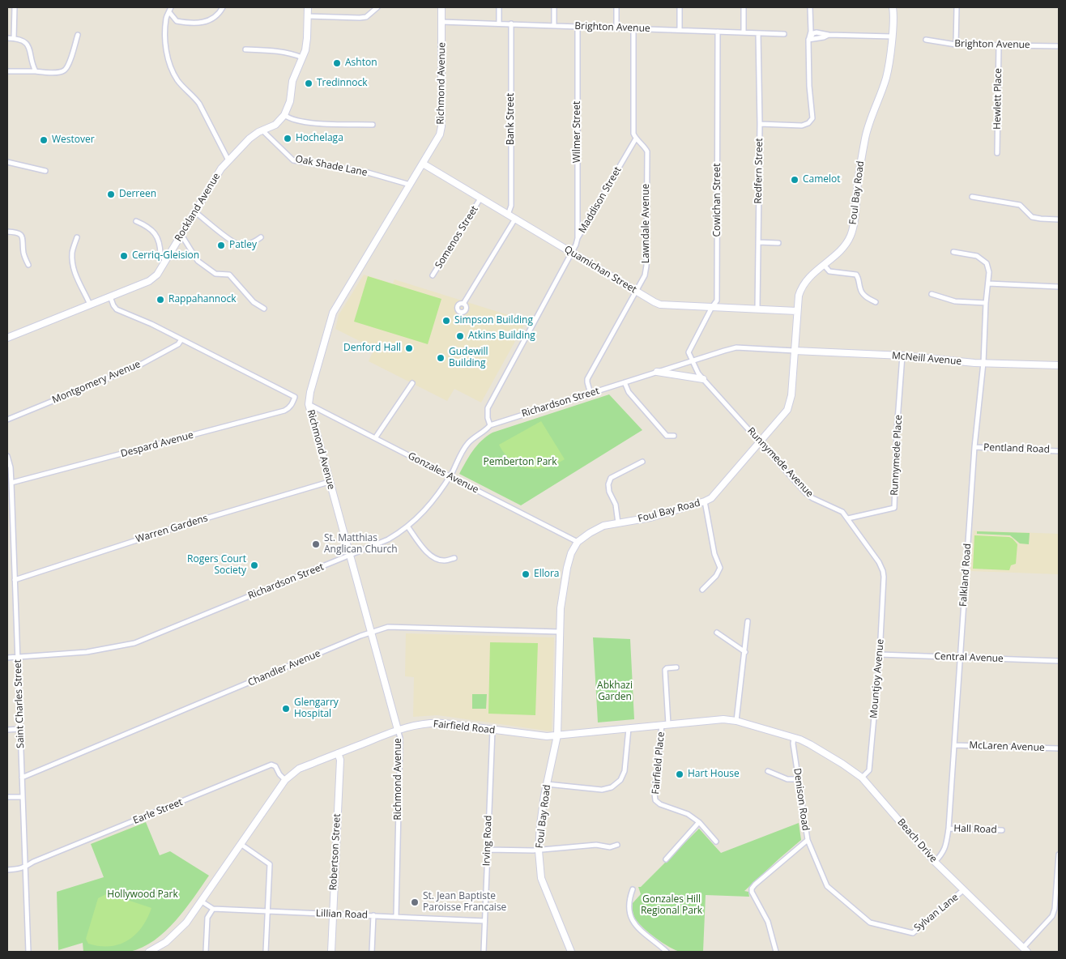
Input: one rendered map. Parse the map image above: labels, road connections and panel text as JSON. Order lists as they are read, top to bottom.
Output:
{
  "streets": {
    "street": [
      "Brighton Avenue",
      "Richmond Avenue",
      "Hewlett Place",
      "Bank Street",
      "Wilmer Street",
      "Oak Shade Lane",
      "Redfern Street",
      "Foul Bay Road",
      "Maddison Street",
      "Cowichan Street",
      "Rockland Avenue",
      "Lawndale Avenue",
      "Somenos Street",
      "Quamichan Street",
      "McNeill Avenue",
      "Montgomery Avenue",
      "Richardson Street",
      "Despard Avenue",
      "Pentland Road",
      "Runnymede Place",
      "Runnymede Avenue",
      "Gonzales Avenue",
      "Warren Gardens",
      "Falkland Road",
      "Central Avenue",
      "Chandler Avenue",
      "Mountjoy Avenue",
      "Saint Charles Street",
      "Fairfield Road",
      "McLaren Avenue",
      "Fairfield Place",
      "Denison Road",
      "Earle Street",
      "Hall Road",
      "Irving Road",
      "Beach Drive",
      "Robertson Street",
      "Sylvan Lane",
      "Lillian Road"
    ]
  },
  "crossings": [
    ["Brighton Avenue", "Richmond Avenue"],
    ["Brighton Avenue", "Hewlett Place"],
    ["Brighton Avenue", "Bank Street"],
    ["Brighton Avenue", "Wilmer Street"],
    ["Brighton Avenue", "Redfern Street"],
    ["Brighton Avenue", "Cowichan Street"],
    ["Richmond Avenue", "Oak Shade Lane"],
    ["Richmond Avenue", "Quamichan Street"],
    ["Richmond Avenue", "Richardson Street"],
    ["Richmond Avenue", "Gonzales Avenue"],
    ["Richmond Avenue", "Warren Gardens"],
    ["Richmond Avenue", "Chandler Avenue"],
    ["Richmond Avenue", "Fairfield Road"],
    ["Richmond Avenue", "Lillian Road"],
    ["Bank Street", "Quamichan Street"],
    ["Wilmer Street", "Maddison Street"],
    ["Oak Shade Lane", "Rockland Avenue"],
    ["Redfern Street", "Quamichan Street"],
    ["Foul Bay Road", "Quamichan Street"],
    ["Foul Bay Road", "McNeill Avenue"],
    ["Foul Bay Road", "Richardson Street"],
    ["Foul Bay Road", "Runnymede Avenue"],
    ["Foul Bay Road", "Gonzales Avenue"],
    ["Foul Bay Road", "Chandler Avenue"],
    ["Foul Bay Road", "Fairfield Road"],
    ["Maddison Street", "Lawndale Avenue"],
    ["Maddison Street", "Quamichan Street"],
    ["Maddison Street", "Richardson Street"],
    ["Cowichan Street", "Quamichan Street"],
    ["Cowichan Street", "Richardson Street"],
    ["Cowichan Street", "Runnymede Avenue"],
    ["Lawndale Avenue", "Quamichan Street"],
    ["Lawndale Avenue", "Richardson Street"],
    ["Somenos Street", "Quamichan Street"],
    ["McNeill Avenue", "Richardson Street"],
    ["McNeill Avenue", "Runnymede Place"],
    ["McNeill Avenue", "Falkland Road"],
    ["Montgomery Avenue", "Despard Avenue"],
    ["Richardson Street", "Runnymede Avenue"],
    ["Richardson Street", "Gonzales Avenue"],
    ["Richardson Street", "Saint Charles Street"],
    ["Despard Avenue", "Saint Charles Street"],
    ["Pentland Road", "Falkland Road"],
    ["Runnymede Place", "Runnymede Avenue"],
    ["Runnymede Avenue", "Mountjoy Avenue"],
    ["Warren Gardens", "Saint Charles Street"],
    ["Falkland Road", "Central Avenue"],
    ["Falkland Road", "McLaren Avenue"],
    ["Falkland Road", "Hall Road"],
    ["Falkland Road", "Beach Drive"],
    ["Central Avenue", "Mountjoy Avenue"],
    ["Chandler Avenue", "Saint Charles Street"],
    ["Mountjoy Avenue", "Beach Drive"],
    ["Saint Charles Street", "Earle Street"],
    ["Fairfield Road", "Fairfield Place"],
    ["Fairfield Road", "Denison Road"],
    ["Fairfield Road", "Earle Street"],
    ["Fairfield Road", "Irving Road"],
    ["Fairfield Road", "Beach Drive"],
    ["Fairfield Road", "Robertson Street"],
    ["Denison Road", "Beach Drive"],
    ["Denison Road", "Sylvan Lane"],
    ["Irving Road", "Lillian Road"],
    ["Beach Drive", "Sylvan Lane"],
    ["Robertson Street", "Lillian Road"]
  ],
  "parks": [
    "Pemberton Park",
    "Abkhazi Garden",
    "Hollywood Park",
    "Gonzales Hill Regional Park"
  ],
  "places": [
    "Ashton",
    "Tredinnock",
    "Hochelaga",
    "Westover",
    "Camelot",
    "Derreen",
    "Patley",
    "Cerriq-Gleision",
    "Rappahannock",
    "Simpson Building",
    "Atkins Building",
    "Denford Hall",
    "Gudewill Building",
    "St. Matthias Anglican Church",
    "Rogers Court Society",
    "Ellora",
    "Glengarry Hospital",
    "Hart House",
    "St. Jean Baptiste Paroisse Francaise"
  ]
}
